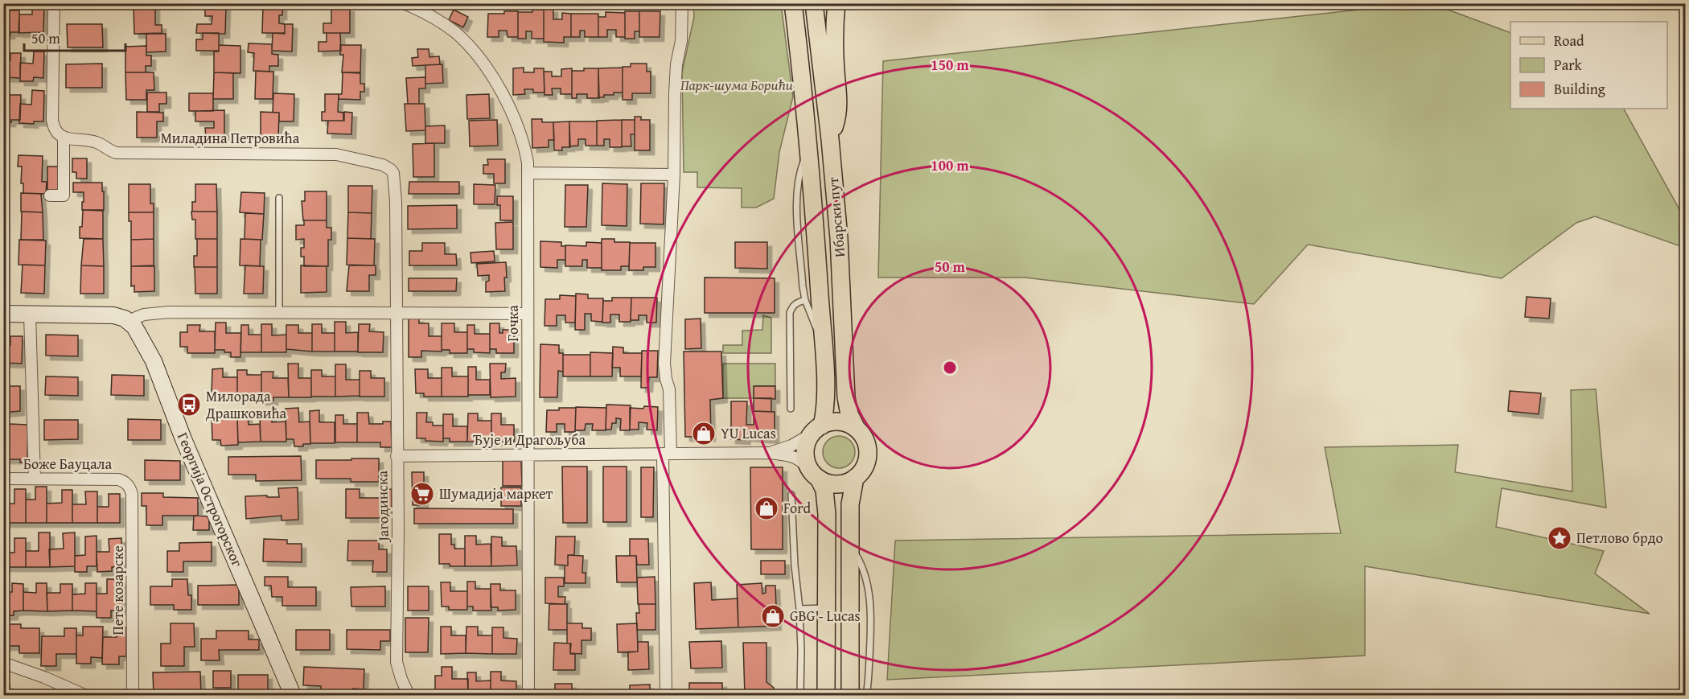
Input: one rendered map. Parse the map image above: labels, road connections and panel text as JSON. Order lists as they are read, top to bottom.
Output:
{
  "streets": {
    "main road": ["Ибарски пут"],
    "street": [
      "Миладина Петровића",
      "Гочка",
      "Ђује и Драгољуба",
      "Боже Бауцала",
      "Георгија Острогорског",
      "Јагодинска",
      "Пете козарске"
    ]
  },
  "crossings": [
    ["Миладина Петровића", "Јагодинска"],
    ["Ибарски пут", "Ђује и Драгољуба"],
    ["Гочка", "Ђује и Драгољуба"],
    ["Ђује и Драгољуба", "Јагодинска"],
    ["Боже Бауцала", "Пете козарске"]
  ],
  "parks": ["Парк-шума Борићи"],
  "places": {
    "bus stop": ["Милорада Драшковића"],
    "shop": ["YU Lucas", "Ford", "GBG - Lucas"],
    "supermarket": ["Шумадија маркет"],
    "place": ["Петлово брдо"]
  },
  "legend": ["Road", "Park", "Building"],
  "scale_bar": "50 m",
  "rings": ["150 m", "100 m", "50 m"]
}
